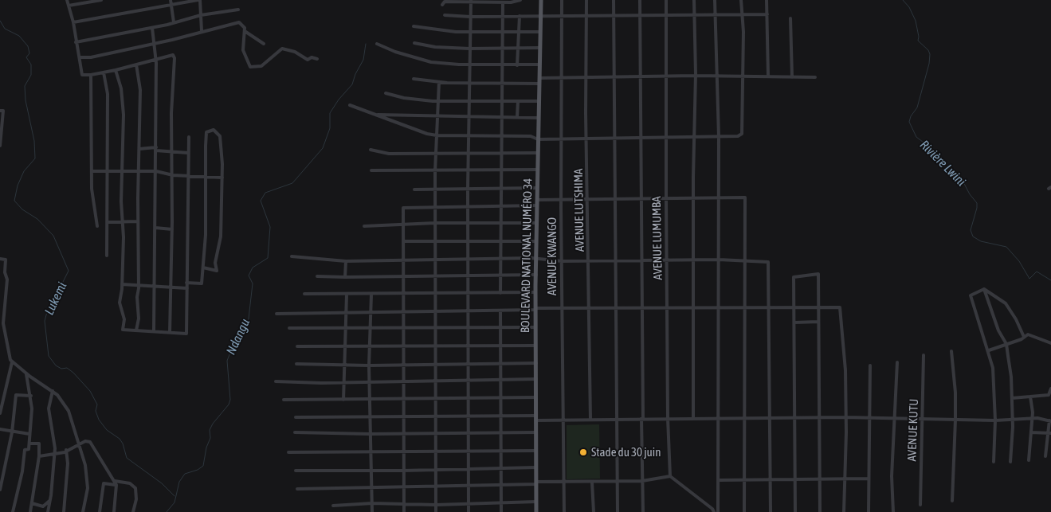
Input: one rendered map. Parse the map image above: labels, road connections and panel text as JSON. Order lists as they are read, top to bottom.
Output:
{
  "streets": {
    "main road": ["BOULEVARD NATIONAL NUMÉRO 34"],
    "street": [
      "AVENUE LUTSHIMA",
      "AVENUE LUMUMBA",
      "AVENUE KWANGO",
      "AVENUE KUTU"
    ]
  },
  "water": ["Rivière Lwini", "Lukemi", "Ndangu"],
  "places": ["Stade du 30 juin"]
}
